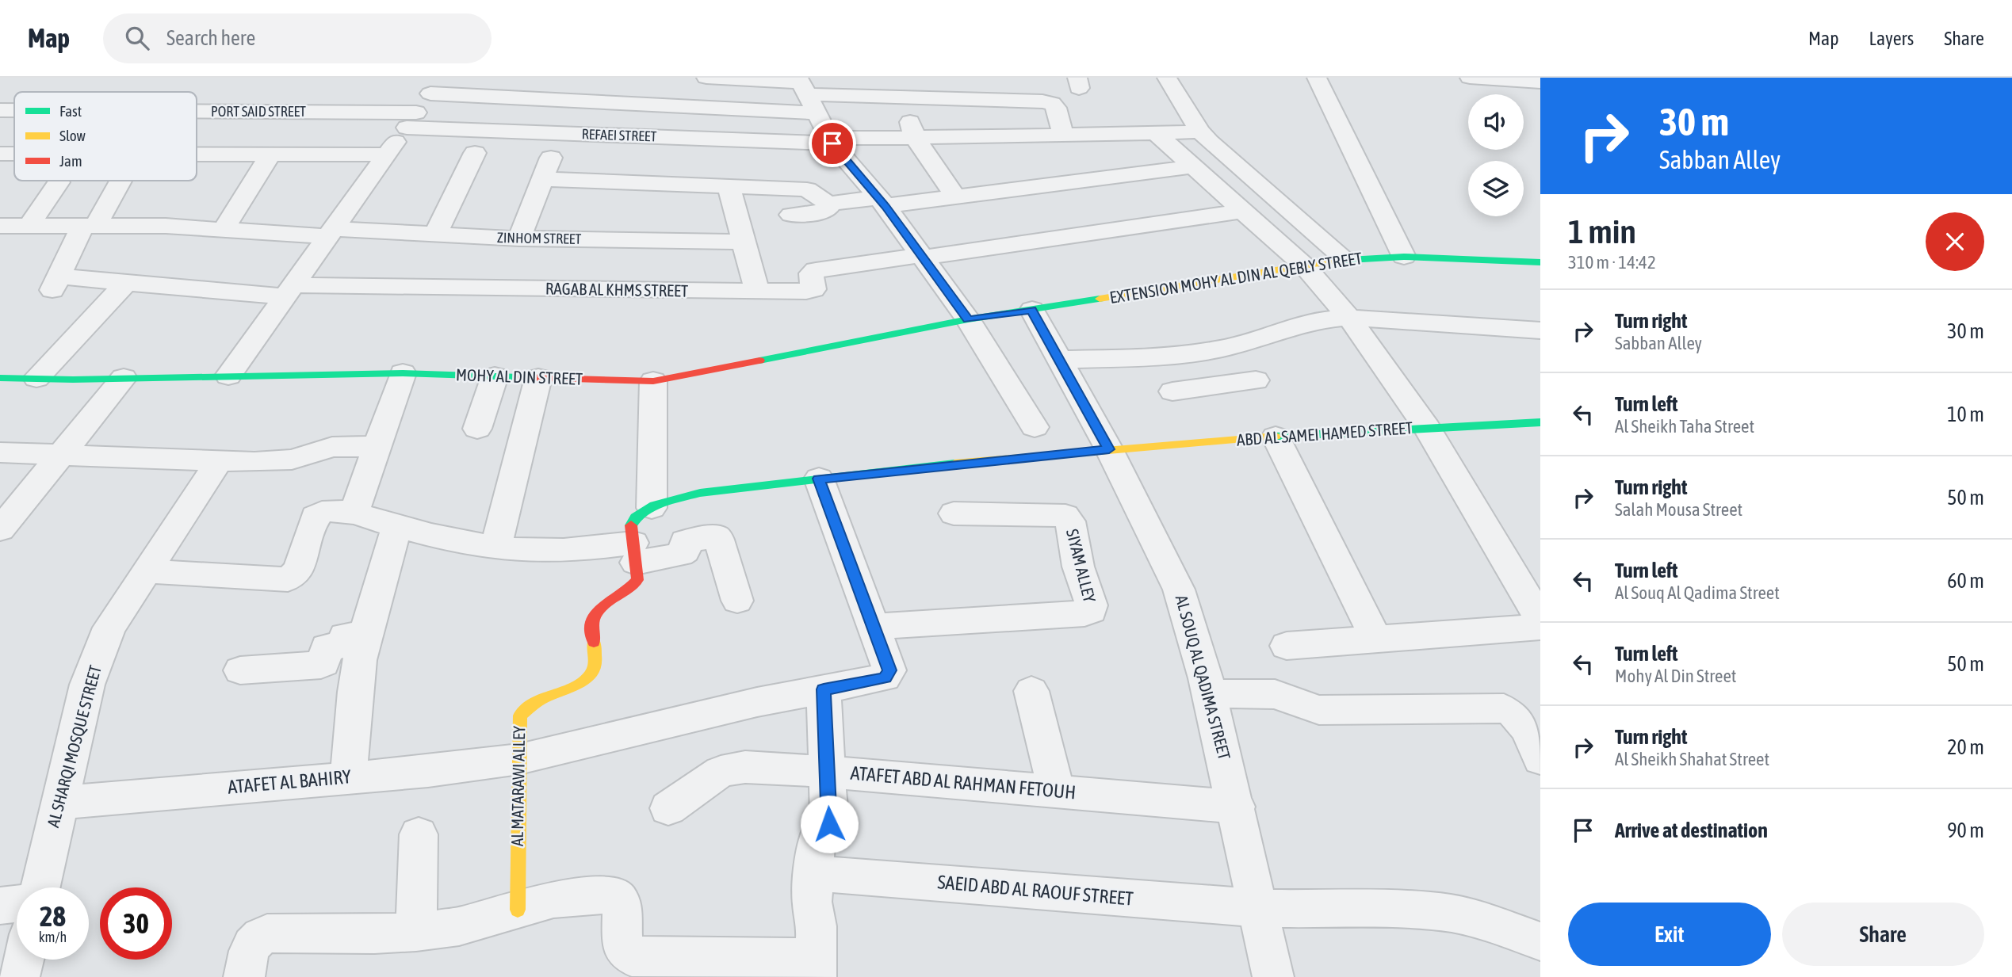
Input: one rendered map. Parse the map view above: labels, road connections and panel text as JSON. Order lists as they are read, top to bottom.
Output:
{
  "streets": {
    "street": [
      "PORT SAID STREET",
      "REFAEI STREET",
      "ZINHOM STREET",
      "EXTENSION MOHY AL DIN AL QEBLY STREET",
      "RAGAB AL KHMS STREET",
      "MOHY AL DIN STREET",
      "ABD AL SAMEI HAMED STREET",
      "SIYAM ALLEY",
      "AL SOUQ AL QADIMA STREET",
      "AL SHARQI MOSQUE STREET",
      "ATAFET AL BAHIRY",
      "ATAFET ABD AL RAHMAN FETOUH",
      "AL MATARAWI ALLEY",
      "SAEID ABD AL RAOUF STREET"
    ]
  },
  "crossings": [
    ["PORT SAID STREET", "REFAEI STREET"],
    ["ZINHOM STREET", "RAGAB AL KHMS STREET"],
    ["EXTENSION MOHY AL DIN AL QEBLY STREET", "MOHY AL DIN STREET"],
    ["EXTENSION MOHY AL DIN AL QEBLY STREET", "AL SOUQ AL QADIMA STREET"],
    ["MOHY AL DIN STREET", "AL SOUQ AL QADIMA STREET"],
    ["ABD AL SAMEI HAMED STREET", "AL SOUQ AL QADIMA STREET"],
    ["ABD AL SAMEI HAMED STREET", "AL MATARAWI ALLEY"],
    ["SIYAM ALLEY", "ATAFET AL BAHIRY"],
    ["AL SOUQ AL QADIMA STREET", "ATAFET ABD AL RAHMAN FETOUH"],
    ["AL SOUQ AL QADIMA STREET", "SAEID ABD AL RAOUF STREET"],
    ["AL SHARQI MOSQUE STREET", "ATAFET AL BAHIRY"],
    ["ATAFET AL BAHIRY", "AL MATARAWI ALLEY"]
  ],
  "legend": ["Fast", "Slow", "Jam"],
  "page": {
    "header": "Map",
    "search": "Search here",
    "nav": ["Map", "Layers", "Share"],
    "turn": ["30 m", "Sabban Alley"],
    "heading": ["1 min", "310 m · 14:42"],
    "list": [
      {
        "name": "Turn right",
        "note": "Sabban Alley",
        "value": "30 m"
      },
      {
        "name": "Turn left",
        "note": "Al Sheikh Taha Street",
        "value": "10 m"
      },
      {
        "name": "Turn right",
        "note": "Salah Mousa Street",
        "value": "50 m"
      },
      {
        "name": "Turn left",
        "note": "Al Souq Al Qadima Street",
        "value": "60 m"
      },
      {
        "name": "Turn left",
        "note": "Mohy Al Din Street",
        "value": "50 m"
      },
      {
        "name": "Turn right",
        "note": "Al Sheikh Shahat Street",
        "value": "20 m"
      },
      {
        "name": "Arrive at destination",
        "value": "90 m"
      }
    ],
    "speed": "28 km/h",
    "limit": "30",
    "buttons": ["Exit", "Share"]
  }
}
